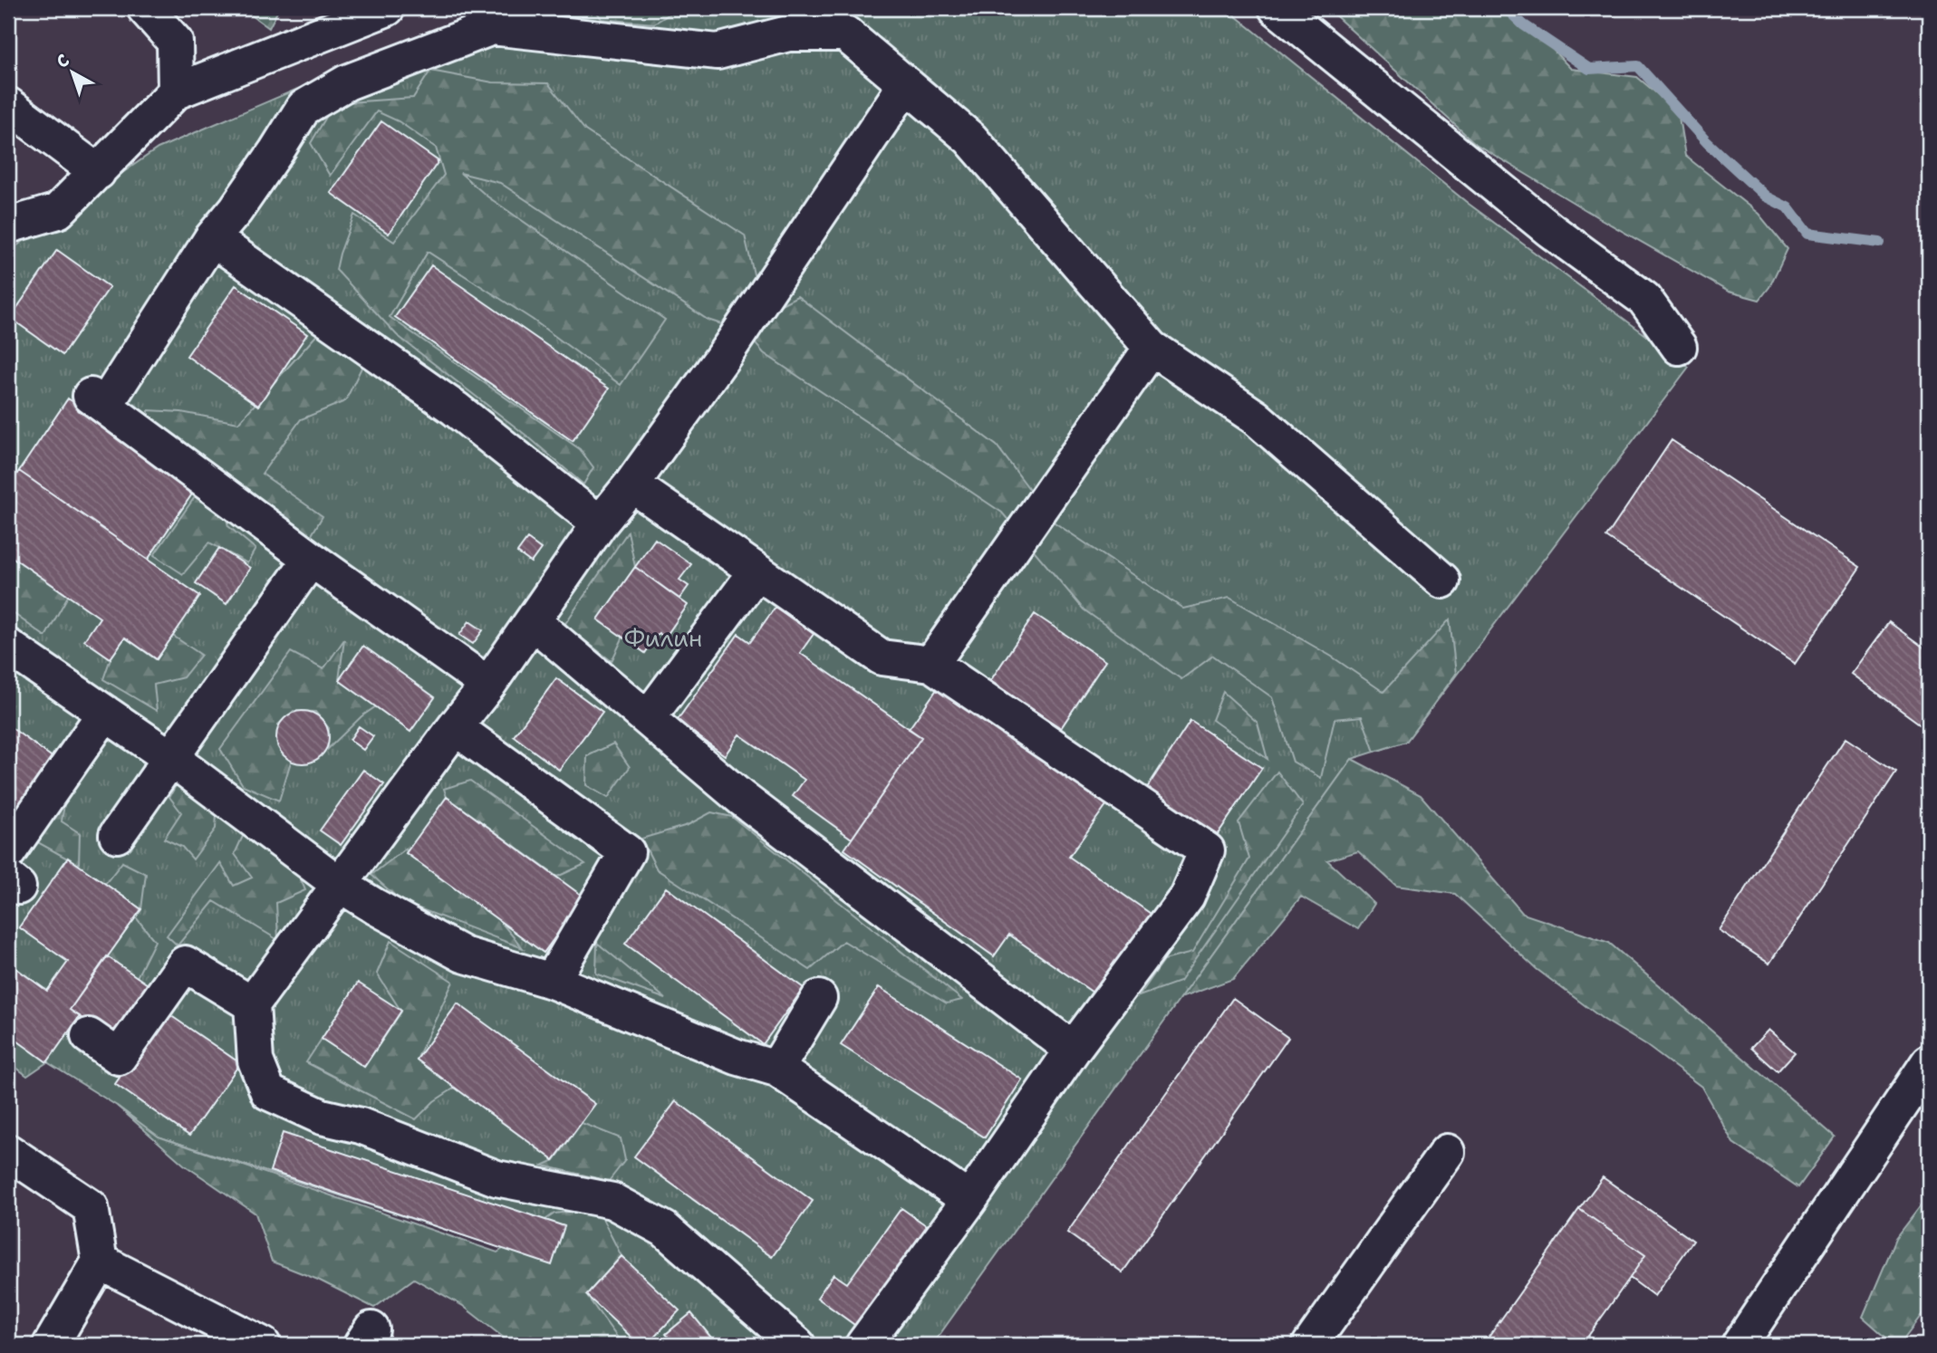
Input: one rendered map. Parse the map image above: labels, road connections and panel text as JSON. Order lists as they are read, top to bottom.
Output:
{
  "parks": ["Филин"],
  "north": "top left"
}
